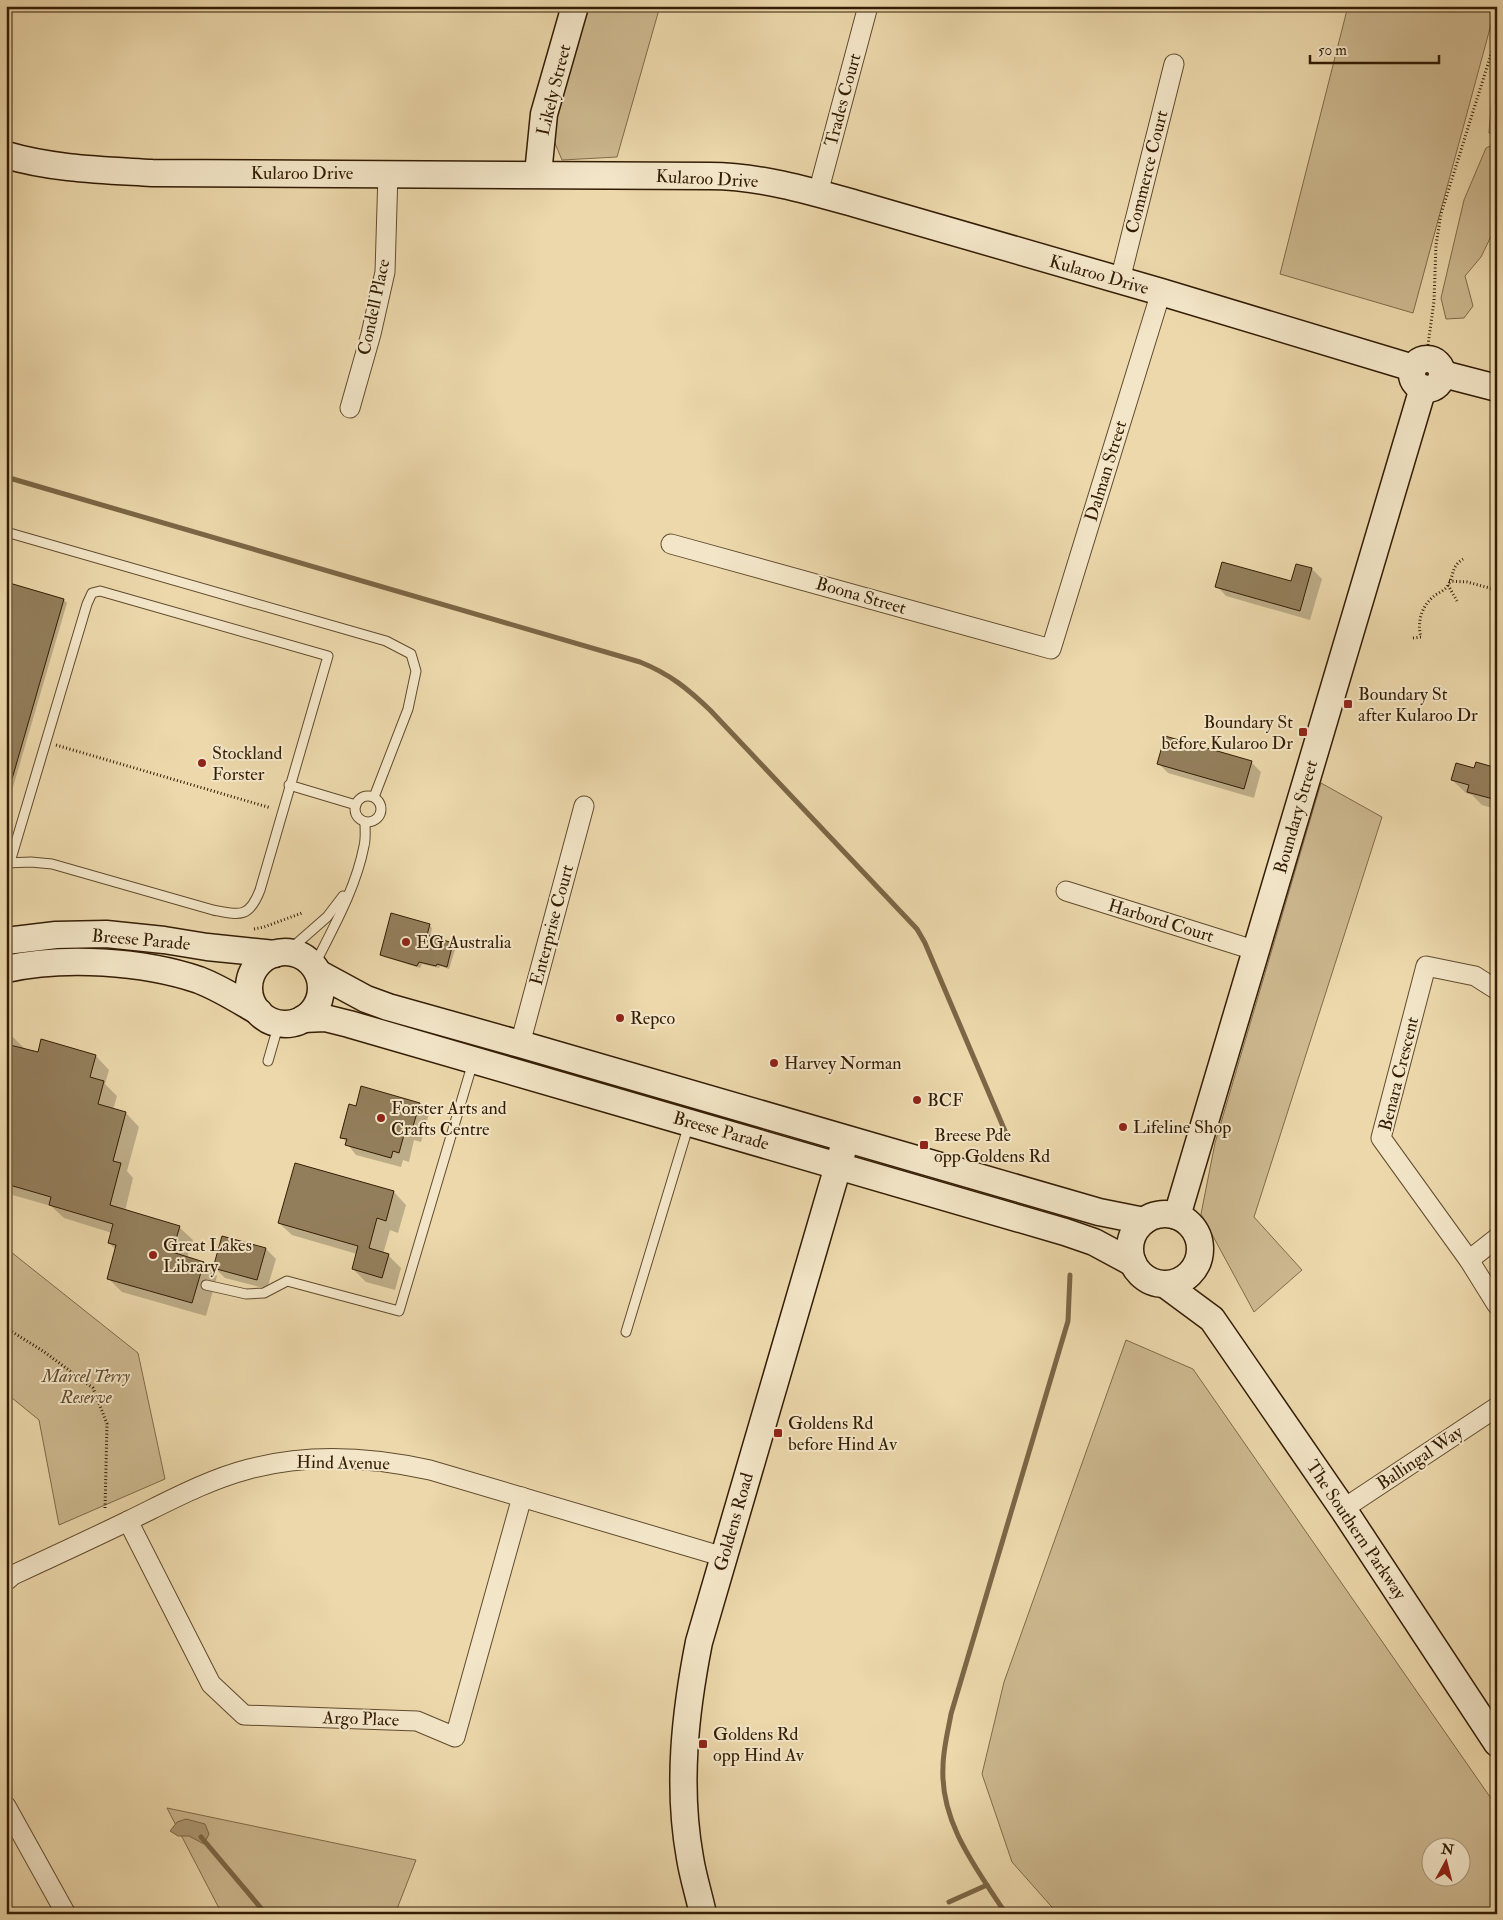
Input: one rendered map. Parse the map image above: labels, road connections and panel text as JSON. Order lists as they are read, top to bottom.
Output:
{
  "streets": {
    "main road": [
      "Likely Street",
      "Kularoo Drive",
      "Boundary Street",
      "Breese Parade",
      "Goldens Road",
      "The Southern Parkway"
    ],
    "street": [
      "Trades Court",
      "Commerce Court",
      "Condell Place",
      "Dalman Street",
      "Boona Street",
      "Harbord Court",
      "Enterprise Court",
      "Benara Crescent",
      "Ballingal Way",
      "Hind Avenue",
      "Argo Place"
    ]
  },
  "crossings": [
    ["Likely Street", "Kularoo Drive"],
    ["Trades Court", "Kularoo Drive"],
    ["Commerce Court", "Kularoo Drive"],
    ["Kularoo Drive", "Condell Place"],
    ["Kularoo Drive", "Dalman Street"],
    ["Kularoo Drive", "Boundary Street"],
    ["Dalman Street", "Boona Street"],
    ["Boundary Street", "Harbord Court"],
    ["Boundary Street", "Breese Parade"],
    ["Boundary Street", "The Southern Parkway"],
    ["Enterprise Court", "Breese Parade"],
    ["Breese Parade", "Goldens Road"],
    ["Breese Parade", "The Southern Parkway"],
    ["Ballingal Way", "The Southern Parkway"],
    ["Hind Avenue", "Goldens Road"],
    ["Hind Avenue", "Argo Place"]
  ],
  "parks": ["Marcel Terry Reserve"],
  "places": {
    "transit": [
      "Boundary St after Kularoo Dr",
      "Boundary St before Kularoo Dr",
      "Breese Pde opp Goldens Rd",
      "Goldens Rd before Hind Av",
      "Goldens Rd opp Hind Av"
    ],
    "other": [
      "Stockland Forster",
      "EG Australia",
      "Repco",
      "Harvey Norman",
      "BCF",
      "Forster Arts and Crafts Centre",
      "Lifeline Shop",
      "Great Lakes Library"
    ]
  },
  "scale_bar": "50 m",
  "north": "top"
}
